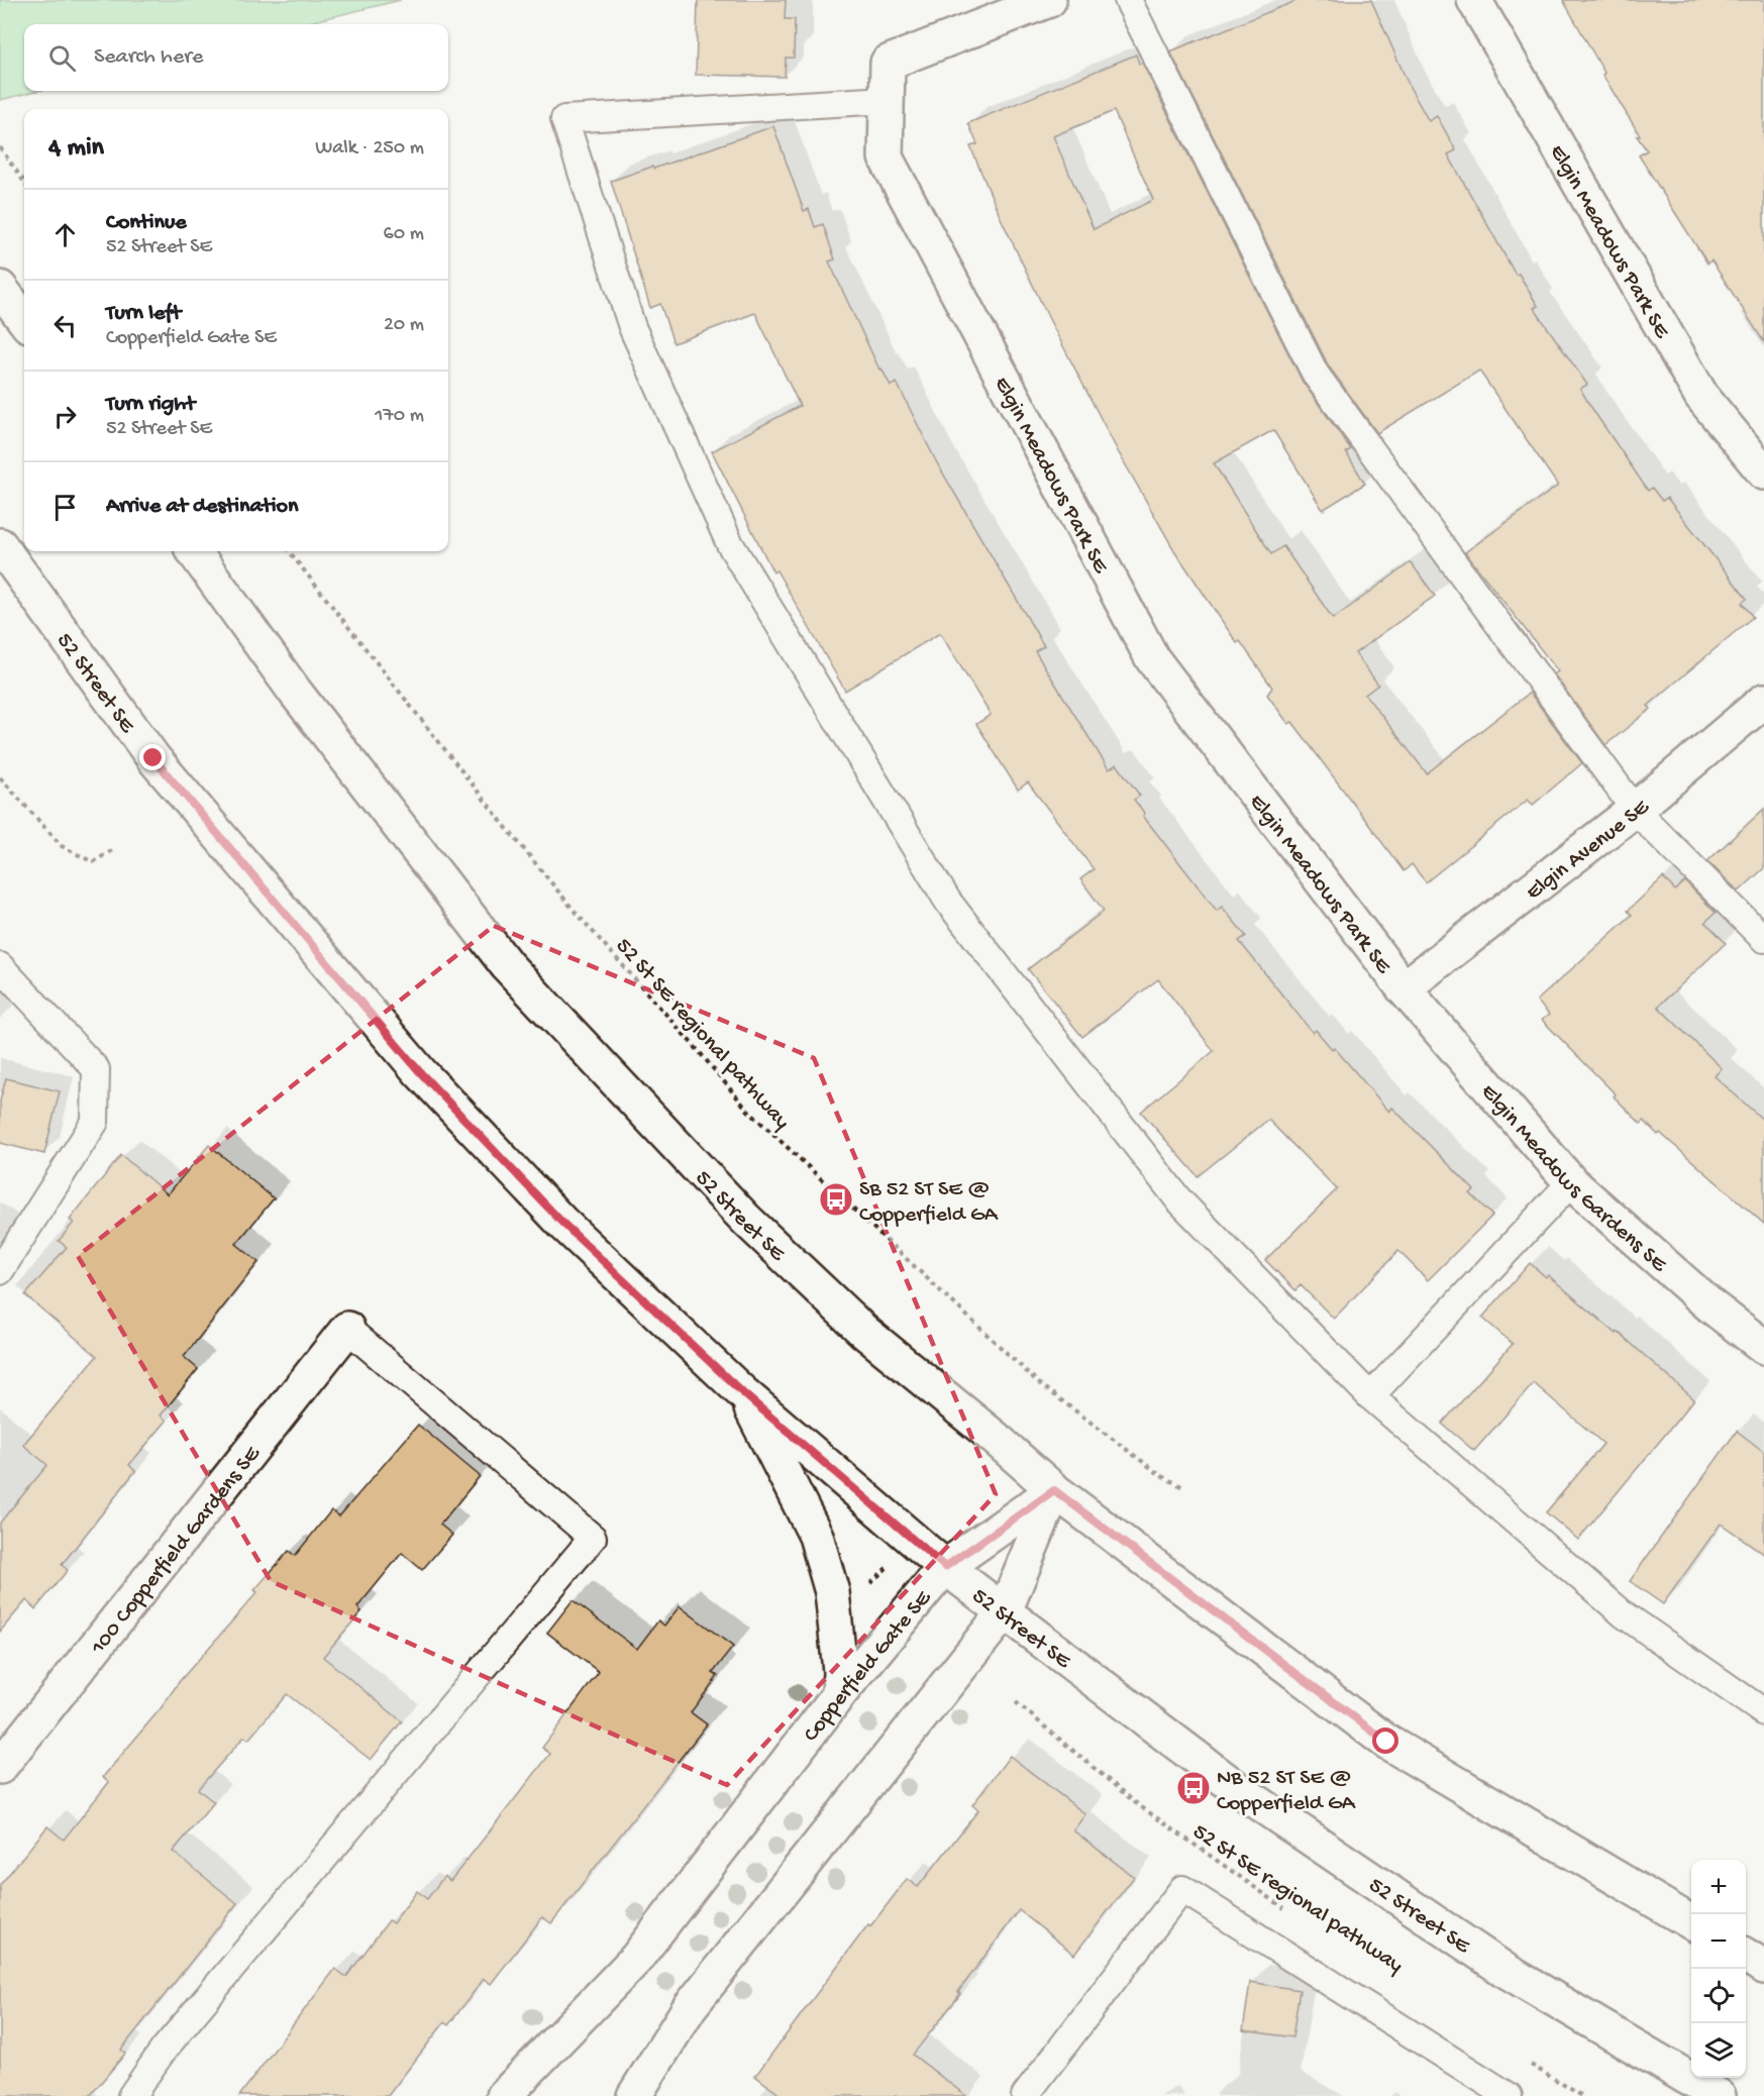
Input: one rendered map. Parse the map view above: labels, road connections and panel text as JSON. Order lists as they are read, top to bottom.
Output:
{
  "streets": {
    "street": [
      "Elgin Meadows Park SE",
      "52 Street SE",
      "Elgin Avenue SE",
      "Elgin Meadows Gardens SE",
      "100 Copperfield Gardens SE",
      "Copperfield Gate SE"
    ],
    "path": ["52 St SE regional pathway"]
  },
  "crossings": [
    ["Elgin Meadows Park SE", "Elgin Avenue SE"],
    ["Elgin Meadows Park SE", "Elgin Meadows Gardens SE"],
    ["52 Street SE", "Copperfield Gate SE"],
    ["Elgin Avenue SE", "Elgin Meadows Gardens SE"]
  ],
  "places": {
    "bus stop": ["SB 52 ST SE @ Copperfield GA", "NB 52 ST SE @ Copperfield GA"]
  },
  "page": {
    "search": "Search here",
    "heading": ["4 min", "Walk · 250 m"],
    "list": [
      ["Continue", "52 Street SE", "60 m"],
      ["Turn left", "Copperfield Gate SE", "20 m"],
      ["Turn right", "52 Street SE", "170 m"],
      "Arrive at destination"
    ],
    "map_buttons": ["+", "−"]
  }
}
